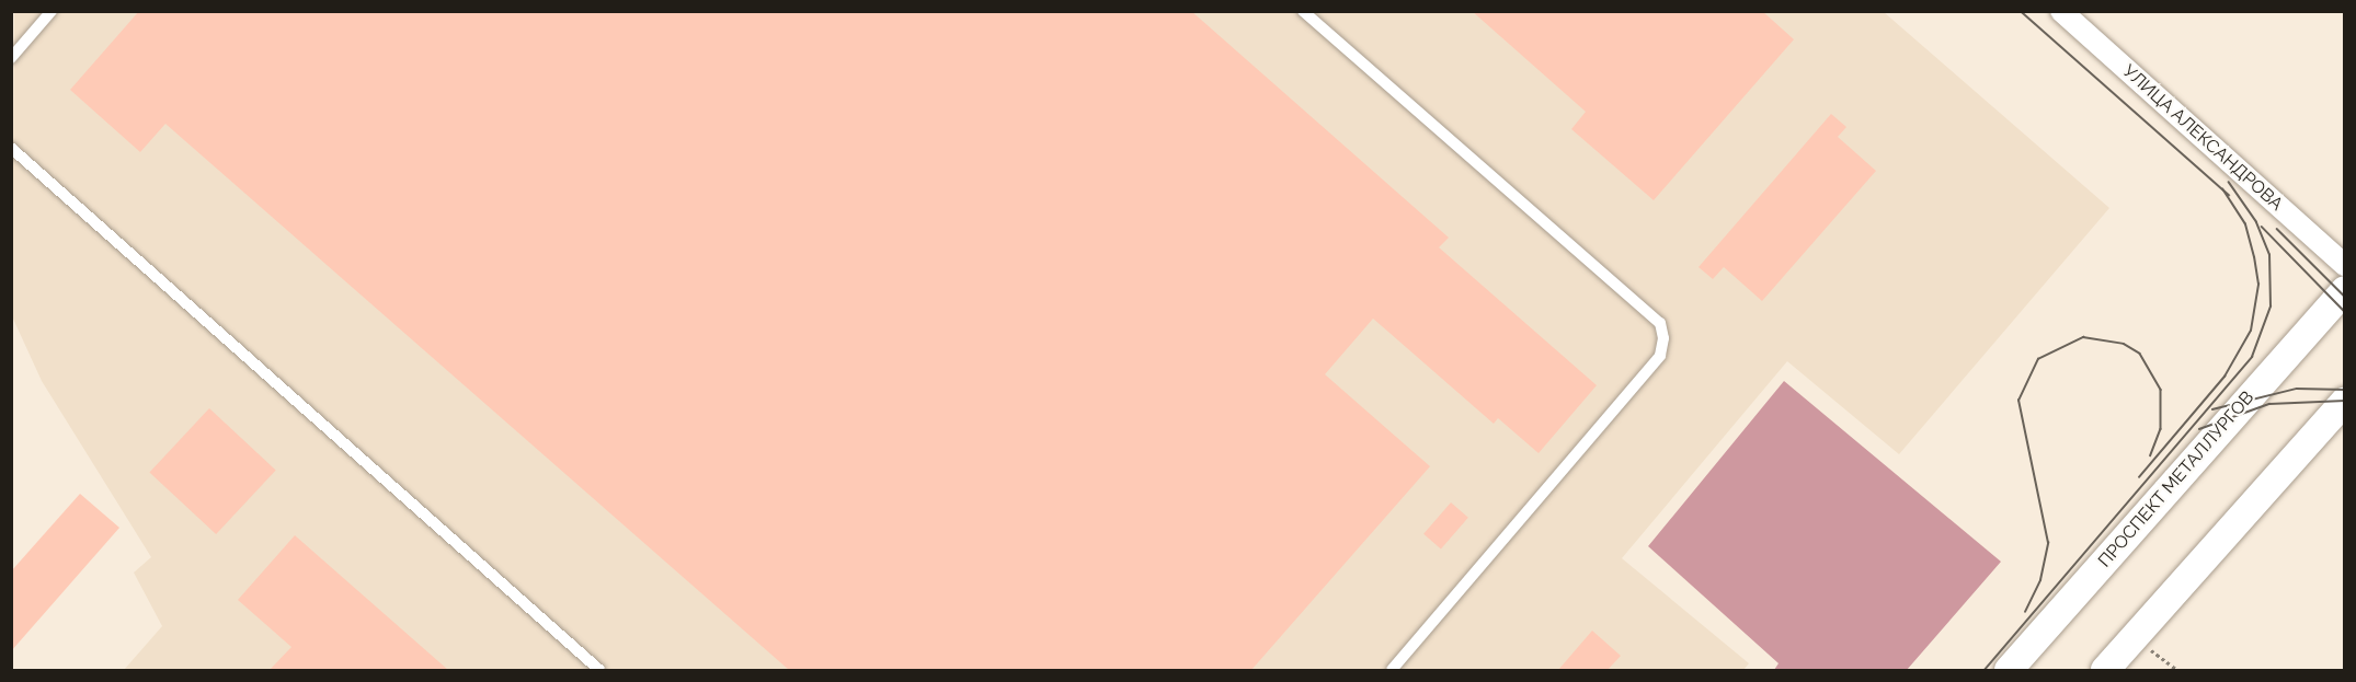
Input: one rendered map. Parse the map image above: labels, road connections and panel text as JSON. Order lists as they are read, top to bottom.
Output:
{
  "streets": {
    "street": ["УЛИЦА АЛЕКСАНДРОВА", "ПРОСПЕКТ МЕТАЛЛУРГОВ"]
  }
}
